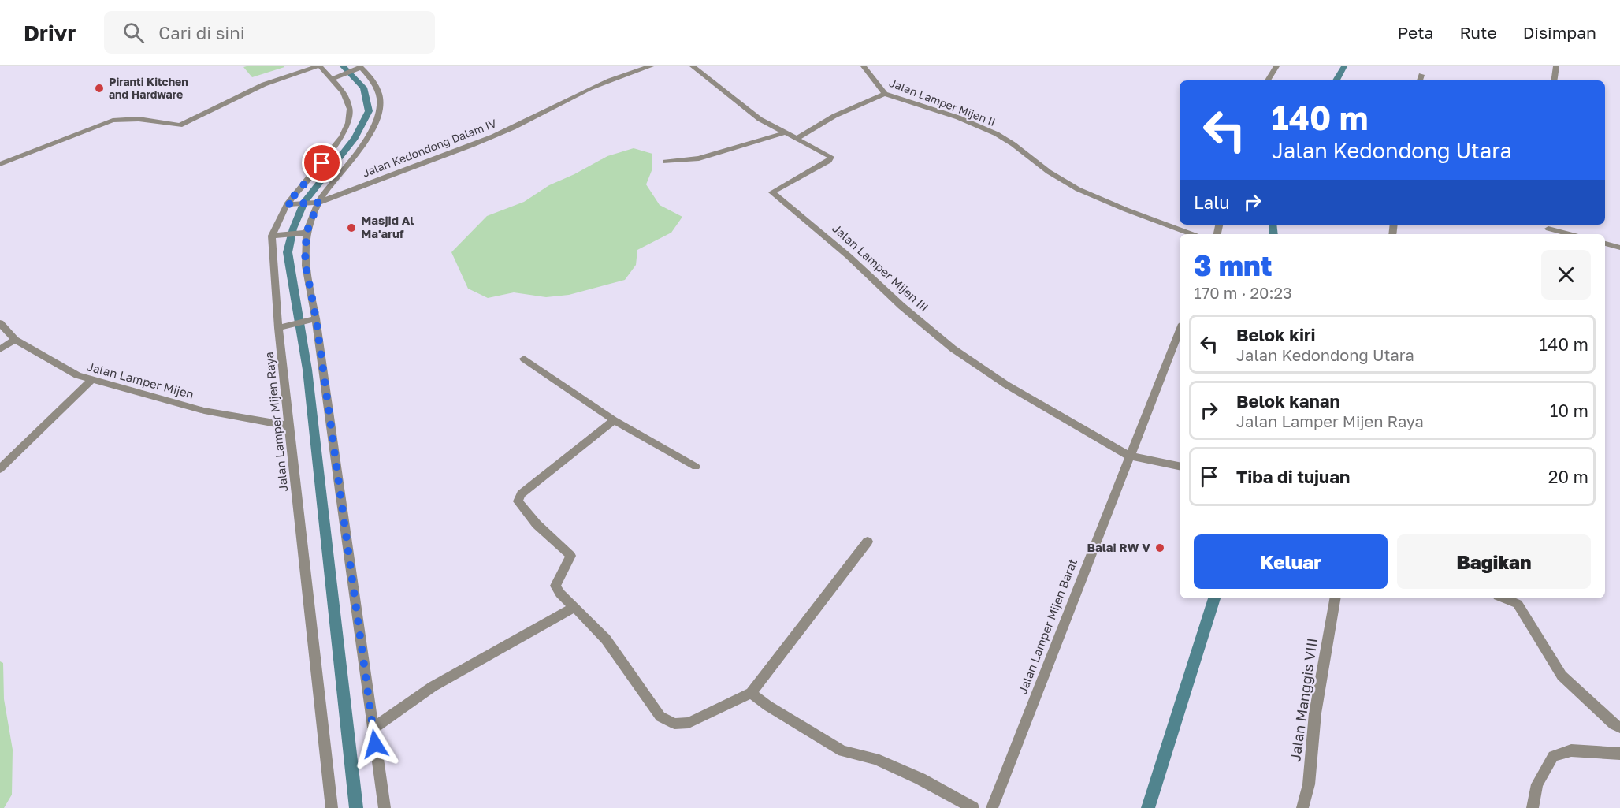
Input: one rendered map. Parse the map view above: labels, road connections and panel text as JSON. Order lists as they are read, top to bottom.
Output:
{
  "streets": {
    "street": [
      "Jalan Lamper Mijen II",
      "Jalan Kedondong Dalam IV",
      "Jalan Lamper Mijen III",
      "Jalan Lamper Mijen",
      "Jalan Lamper Mijen Raya",
      "Jalan Lamper Mijen Barat",
      "Jalan Manggis VIII"
    ]
  },
  "crossings": [
    ["Jalan Lamper Mijen III", "Jalan Lamper Mijen Barat"],
    ["Jalan Lamper Mijen", "Jalan Lamper Mijen Raya"]
  ],
  "places": ["Piranti Kitchen and Hardware", "Masjid Al Ma'aruf", "Balai RW V"],
  "page": {
    "header": "Drivr",
    "search": "Cari di sini",
    "nav": ["Peta", "Rute", "Disimpan"],
    "turn": ["140 m", "Jalan Kedondong Utara"],
    "then": "Lalu",
    "heading": ["3 mnt", "170 m · 20:23"],
    "list": [
      {
        "name": "Belok kiri",
        "note": "Jalan Kedondong Utara",
        "value": "140 m"
      },
      {
        "name": "Belok kanan",
        "note": "Jalan Lamper Mijen Raya",
        "value": "10 m"
      },
      {
        "name": "Tiba di tujuan",
        "value": "20 m"
      }
    ],
    "buttons": ["Keluar", "Bagikan"]
  }
}
